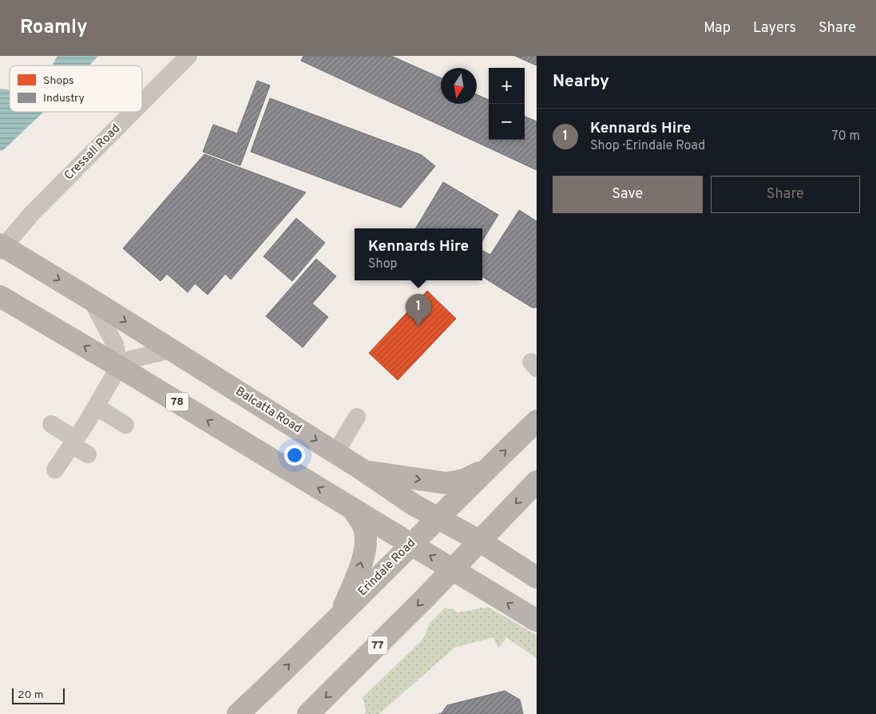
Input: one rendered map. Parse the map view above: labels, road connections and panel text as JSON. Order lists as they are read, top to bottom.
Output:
{
  "streets": {
    "main road": [
      "78",
      "Balcatta Road",
      "Erindale Road",
      "77"
    ],
    "street": ["Cressall Road"]
  },
  "crossings": [
    ["Cressall Road", "Balcatta Road"],
    ["78", "Erindale Road"],
    ["78", "77"],
    ["Balcatta Road", "Erindale Road"],
    ["Balcatta Road", "77"]
  ],
  "legend": ["Shops", "Industry"],
  "scale_bar": "20 m",
  "north": "bottom",
  "page": {
    "header": "Roamly",
    "nav": ["Map", "Layers", "Share"],
    "heading": "Nearby",
    "map_buttons": ["+", "−"],
    "list": [
      {
        "mark": "1",
        "name": "Kennards Hire",
        "note": "Shop · Erindale Road",
        "value": "70 m"
      }
    ],
    "buttons": ["Save", "Share"],
    "popup": ["Kennards Hire", "Shop"],
    "pins": "1",
    "scale": "20 m"
  }
}
